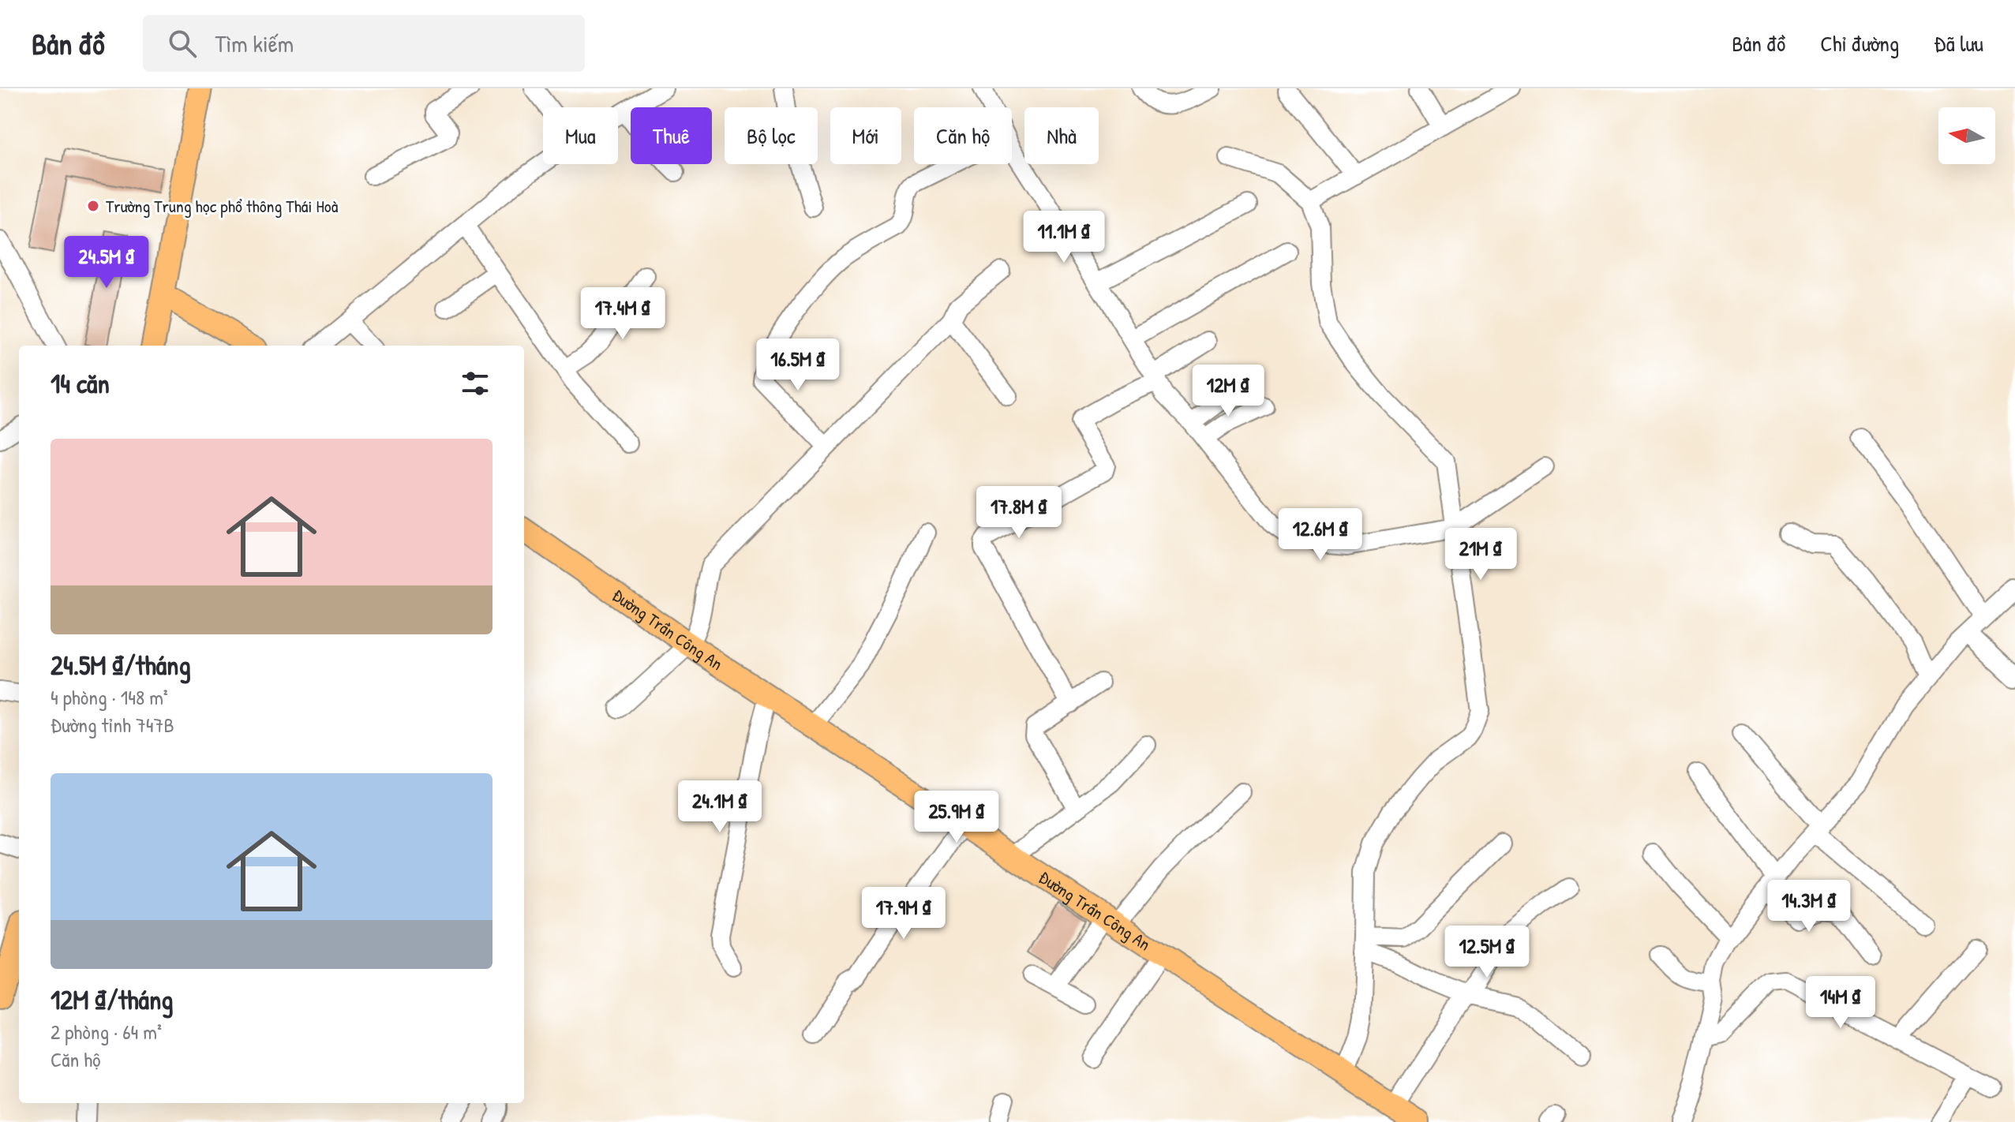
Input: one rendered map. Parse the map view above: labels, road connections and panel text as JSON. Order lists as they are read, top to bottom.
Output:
{
  "streets": {
    "main road": ["Đường Trần Công An"]
  },
  "places": ["Trường Trung học phổ thông Thái Hoà"],
  "north": "left",
  "page": {
    "header": "Bản đồ",
    "search": "Tìm kiếm",
    "nav": ["Bản đồ", "Chỉ đường", "Đã lưu"],
    "chip": [
      "Mua",
      "Thuê",
      "Bộ lọc",
      "Mới",
      "Căn hộ",
      "Nhà"
    ],
    "price": [
      "11.1M ₫",
      "24.5M ₫",
      "17.4M ₫",
      "16.5M ₫",
      "12M ₫",
      "17.8M ₫",
      "12.6M ₫",
      "21M ₫",
      "24.1M ₫",
      "25.9M ₫",
      "14.3M ₫",
      "17.9M ₫",
      "12.5M ₫",
      "14M ₫"
    ],
    "heading": "14 căn",
    "list": [
      {
        "name": "24.5M ₫/tháng",
        "note": "4 phòng · 148 m² · Đường tỉnh 747B"
      },
      {
        "name": "12M ₫/tháng",
        "note": "2 phòng · 64 m² · Căn hộ"
      }
    ]
  }
}
